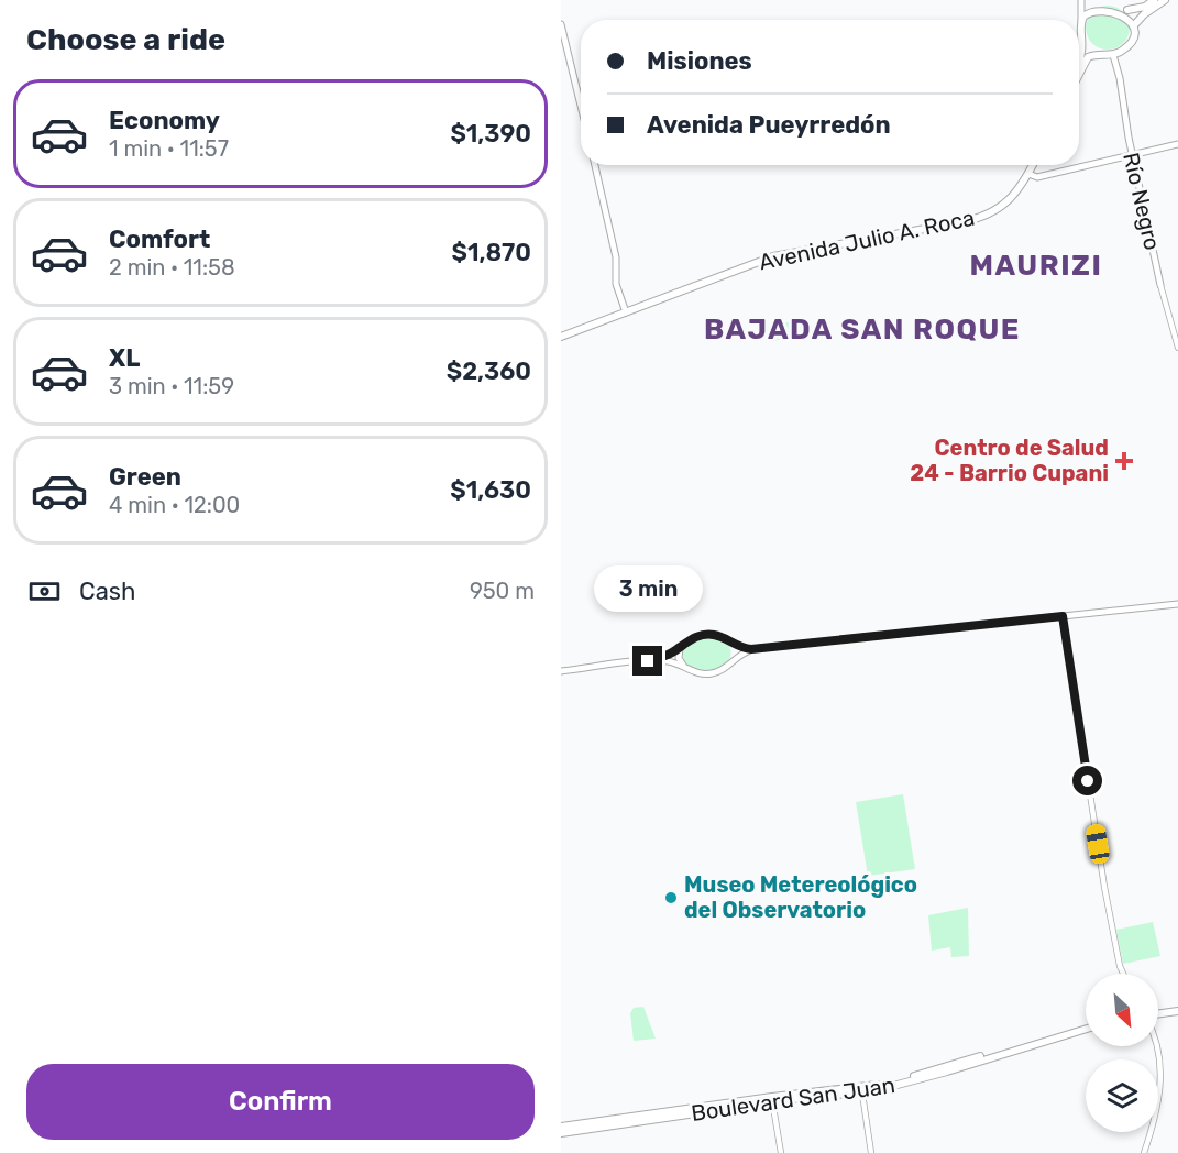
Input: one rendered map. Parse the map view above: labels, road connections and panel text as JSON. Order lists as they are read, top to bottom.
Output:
{
  "streets": {
    "main road": ["Río Negro", "Avenida Julio A. Roca", "Boulevard San Juan"]
  },
  "districts": ["MAURIZI", "BAJADA SAN ROQUE"],
  "places": {
    "health": ["Centro de Salud 24 - Barrio Cupani"],
    "other": ["Museo Metereológico del Observatorio"]
  },
  "north": "bottom right",
  "page": {
    "heading": "Choose a ride",
    "banner": ["Misiones", "Avenida Pueyrredón"],
    "list": [
      {
        "name": "Economy",
        "note": "1 min · 11:57",
        "value": "$1,390"
      },
      {
        "name": "Comfort",
        "note": "2 min · 11:58",
        "value": "$1,870"
      },
      {
        "name": "XL",
        "note": "3 min · 11:59",
        "value": "$2,360"
      },
      {
        "name": "Green",
        "note": "4 min · 12:00",
        "value": "$1,630"
      }
    ],
    "pay": ["Cash", "950 m"],
    "bubble": "3 min",
    "buttons": "Confirm"
  }
}
